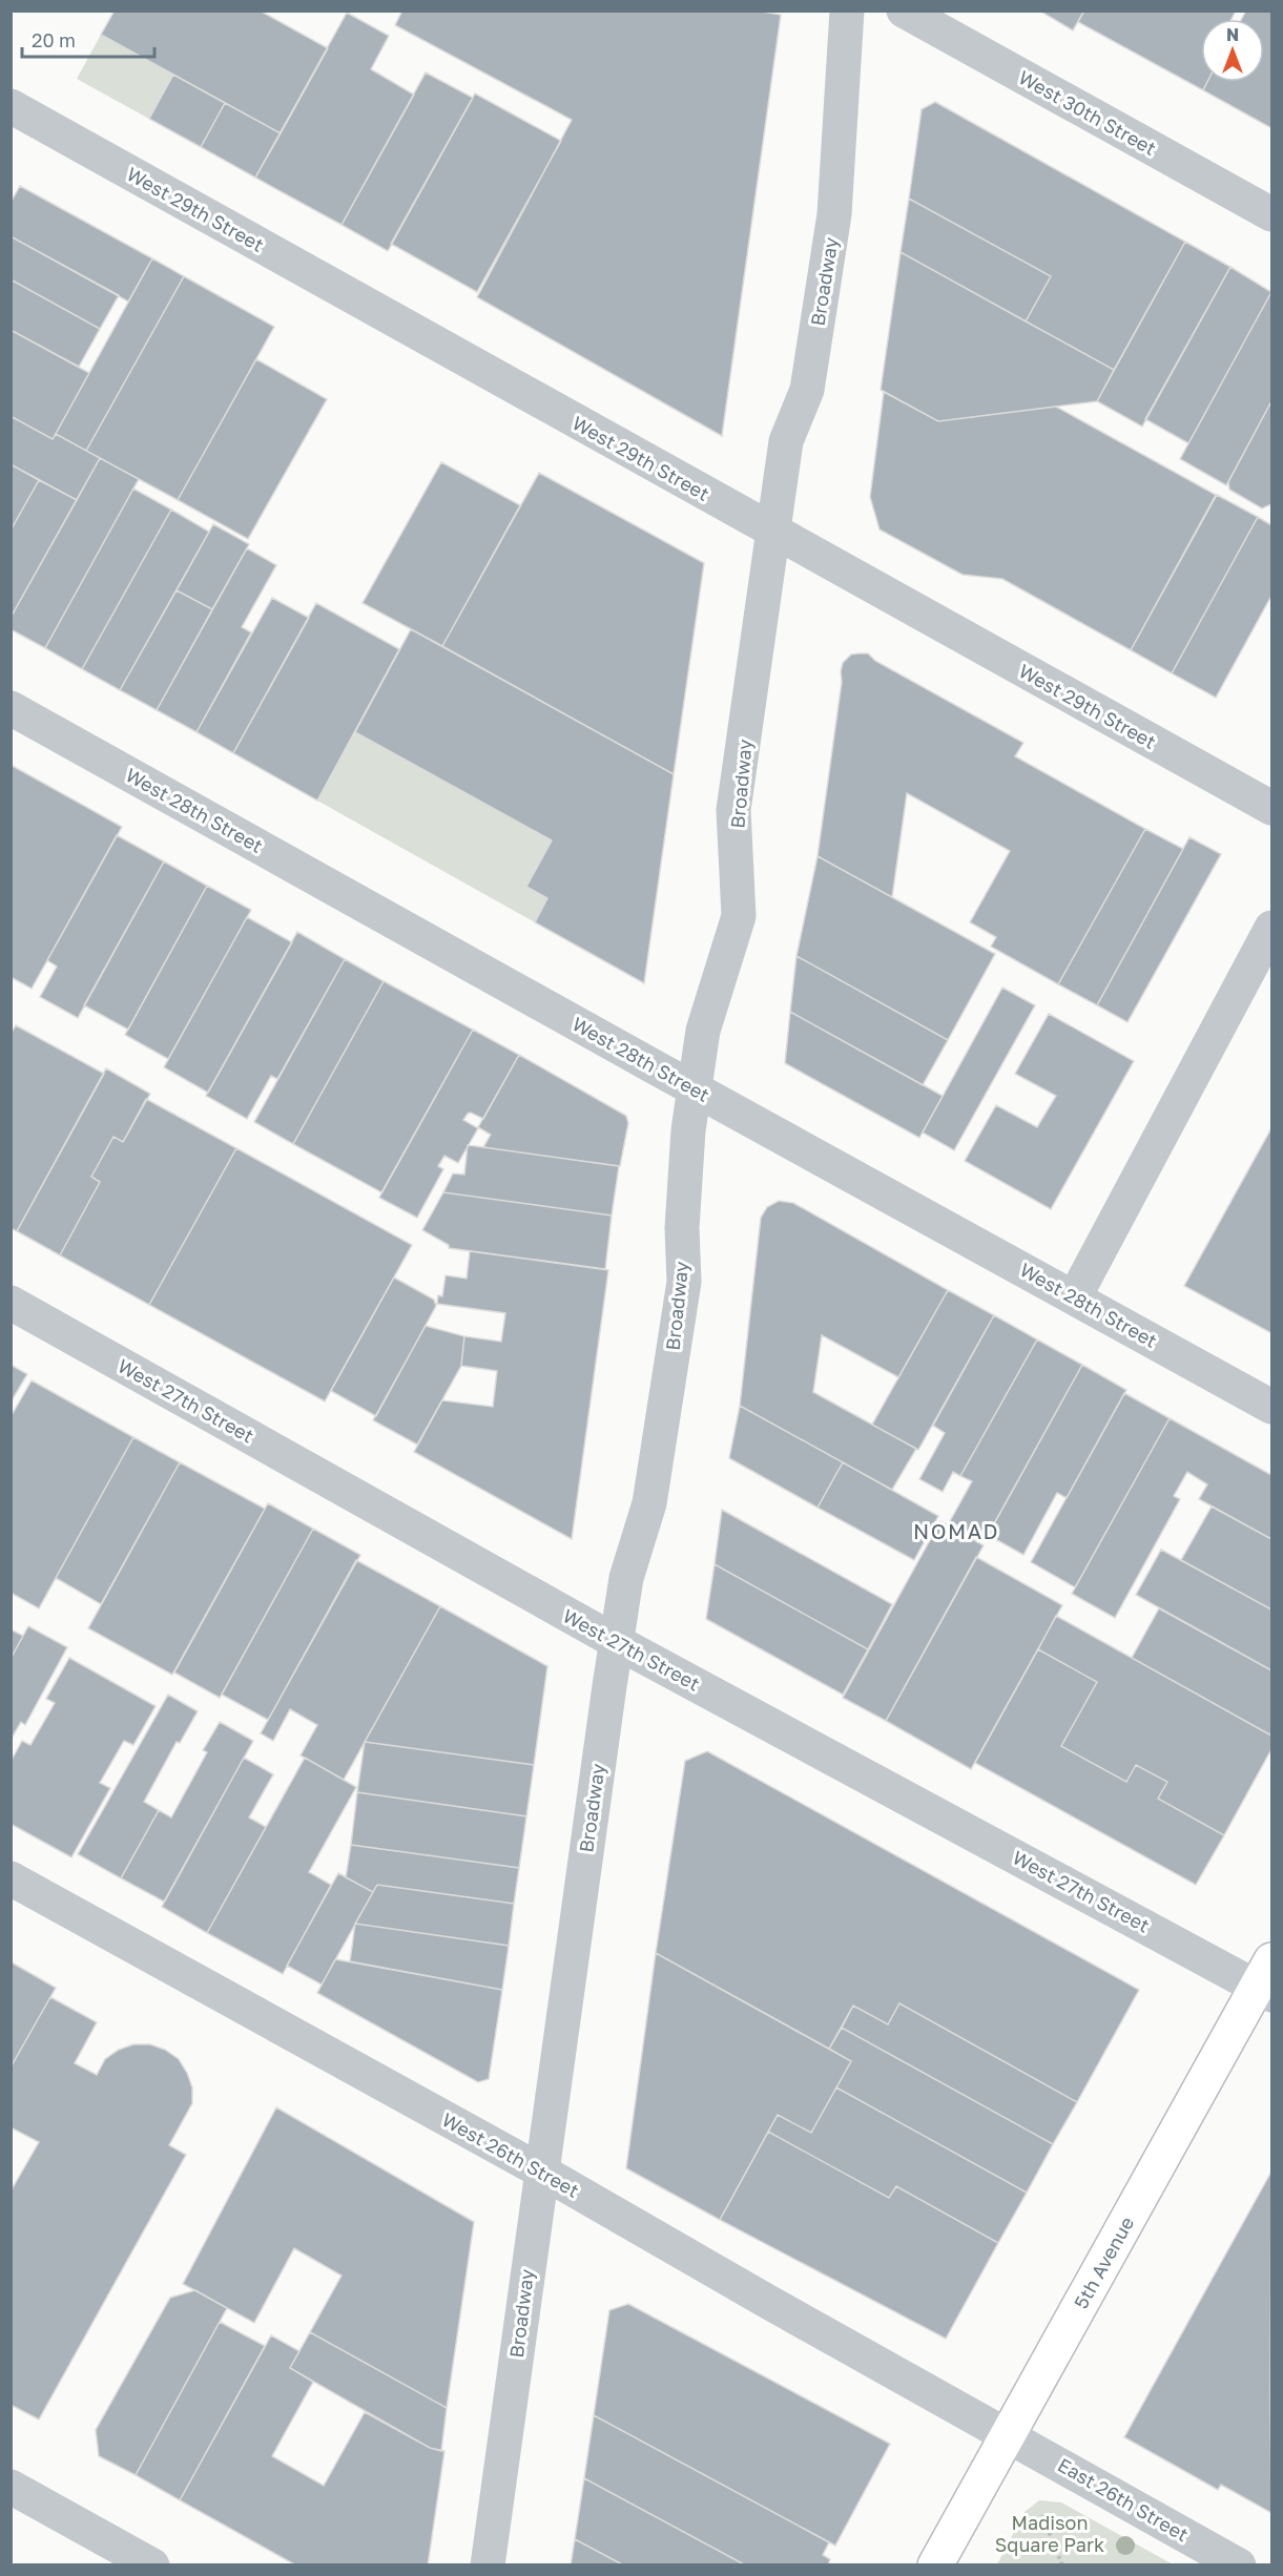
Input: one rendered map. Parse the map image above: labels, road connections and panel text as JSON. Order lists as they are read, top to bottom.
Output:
{
  "streets": {
    "main road": ["5th Avenue"],
    "street": [
      "West 30th Street",
      "West 29th Street",
      "Broadway",
      "West 28th Street",
      "West 27th Street",
      "West 26th Street",
      "East 26th Street"
    ]
  },
  "crossings": [
    ["West 29th Street", "Broadway"],
    ["Broadway", "West 28th Street"],
    ["Broadway", "West 27th Street"],
    ["Broadway", "West 26th Street"],
    ["West 27th Street", "5th Avenue"],
    ["West 26th Street", "5th Avenue"],
    ["West 26th Street", "East 26th Street"],
    ["5th Avenue", "East 26th Street"]
  ],
  "districts": ["NOMAD"],
  "parks": ["Madison Square Park"],
  "scale_bar": "20 m",
  "north": "top"
}
